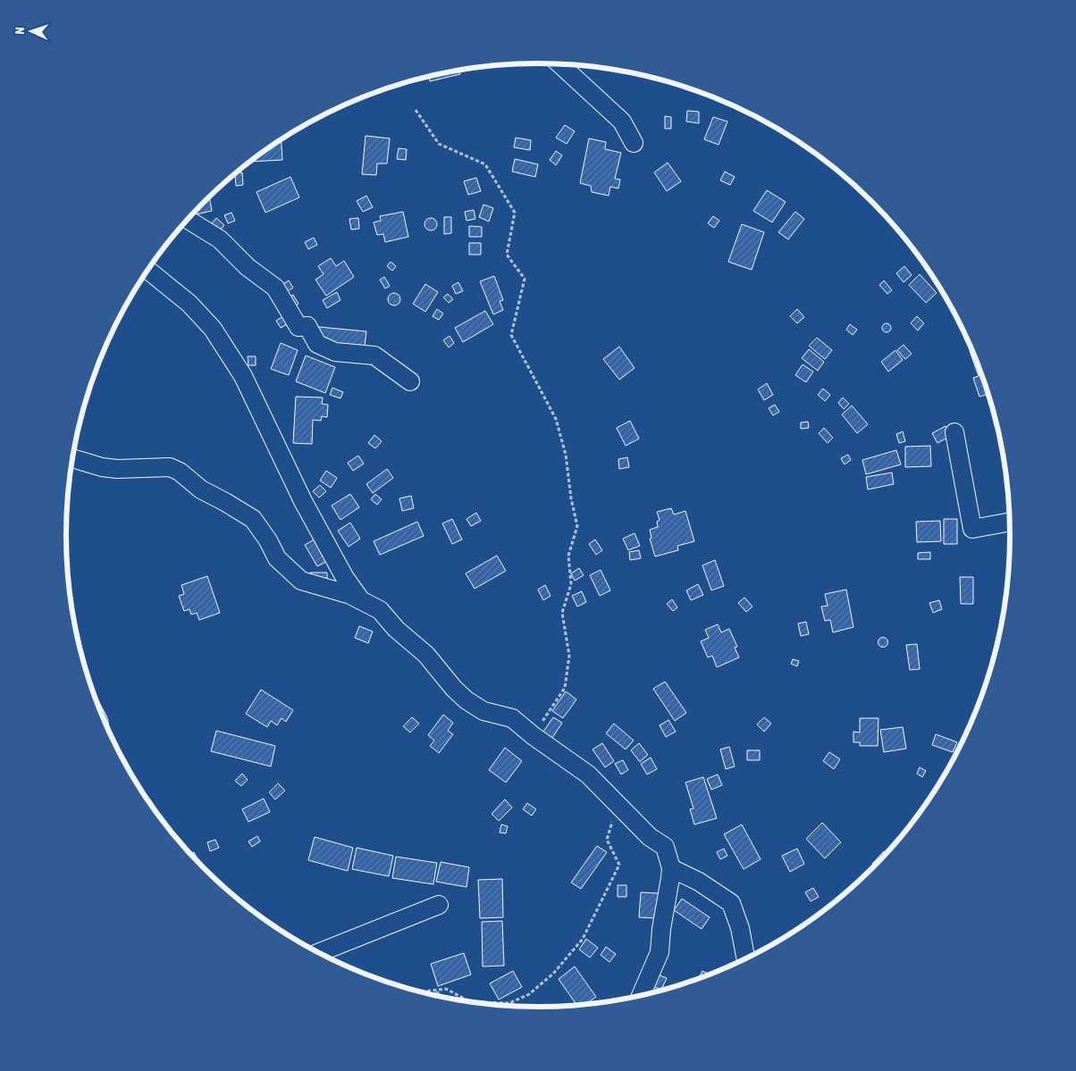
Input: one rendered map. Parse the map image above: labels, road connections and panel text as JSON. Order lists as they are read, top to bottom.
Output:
{
  "north": "left"
}
